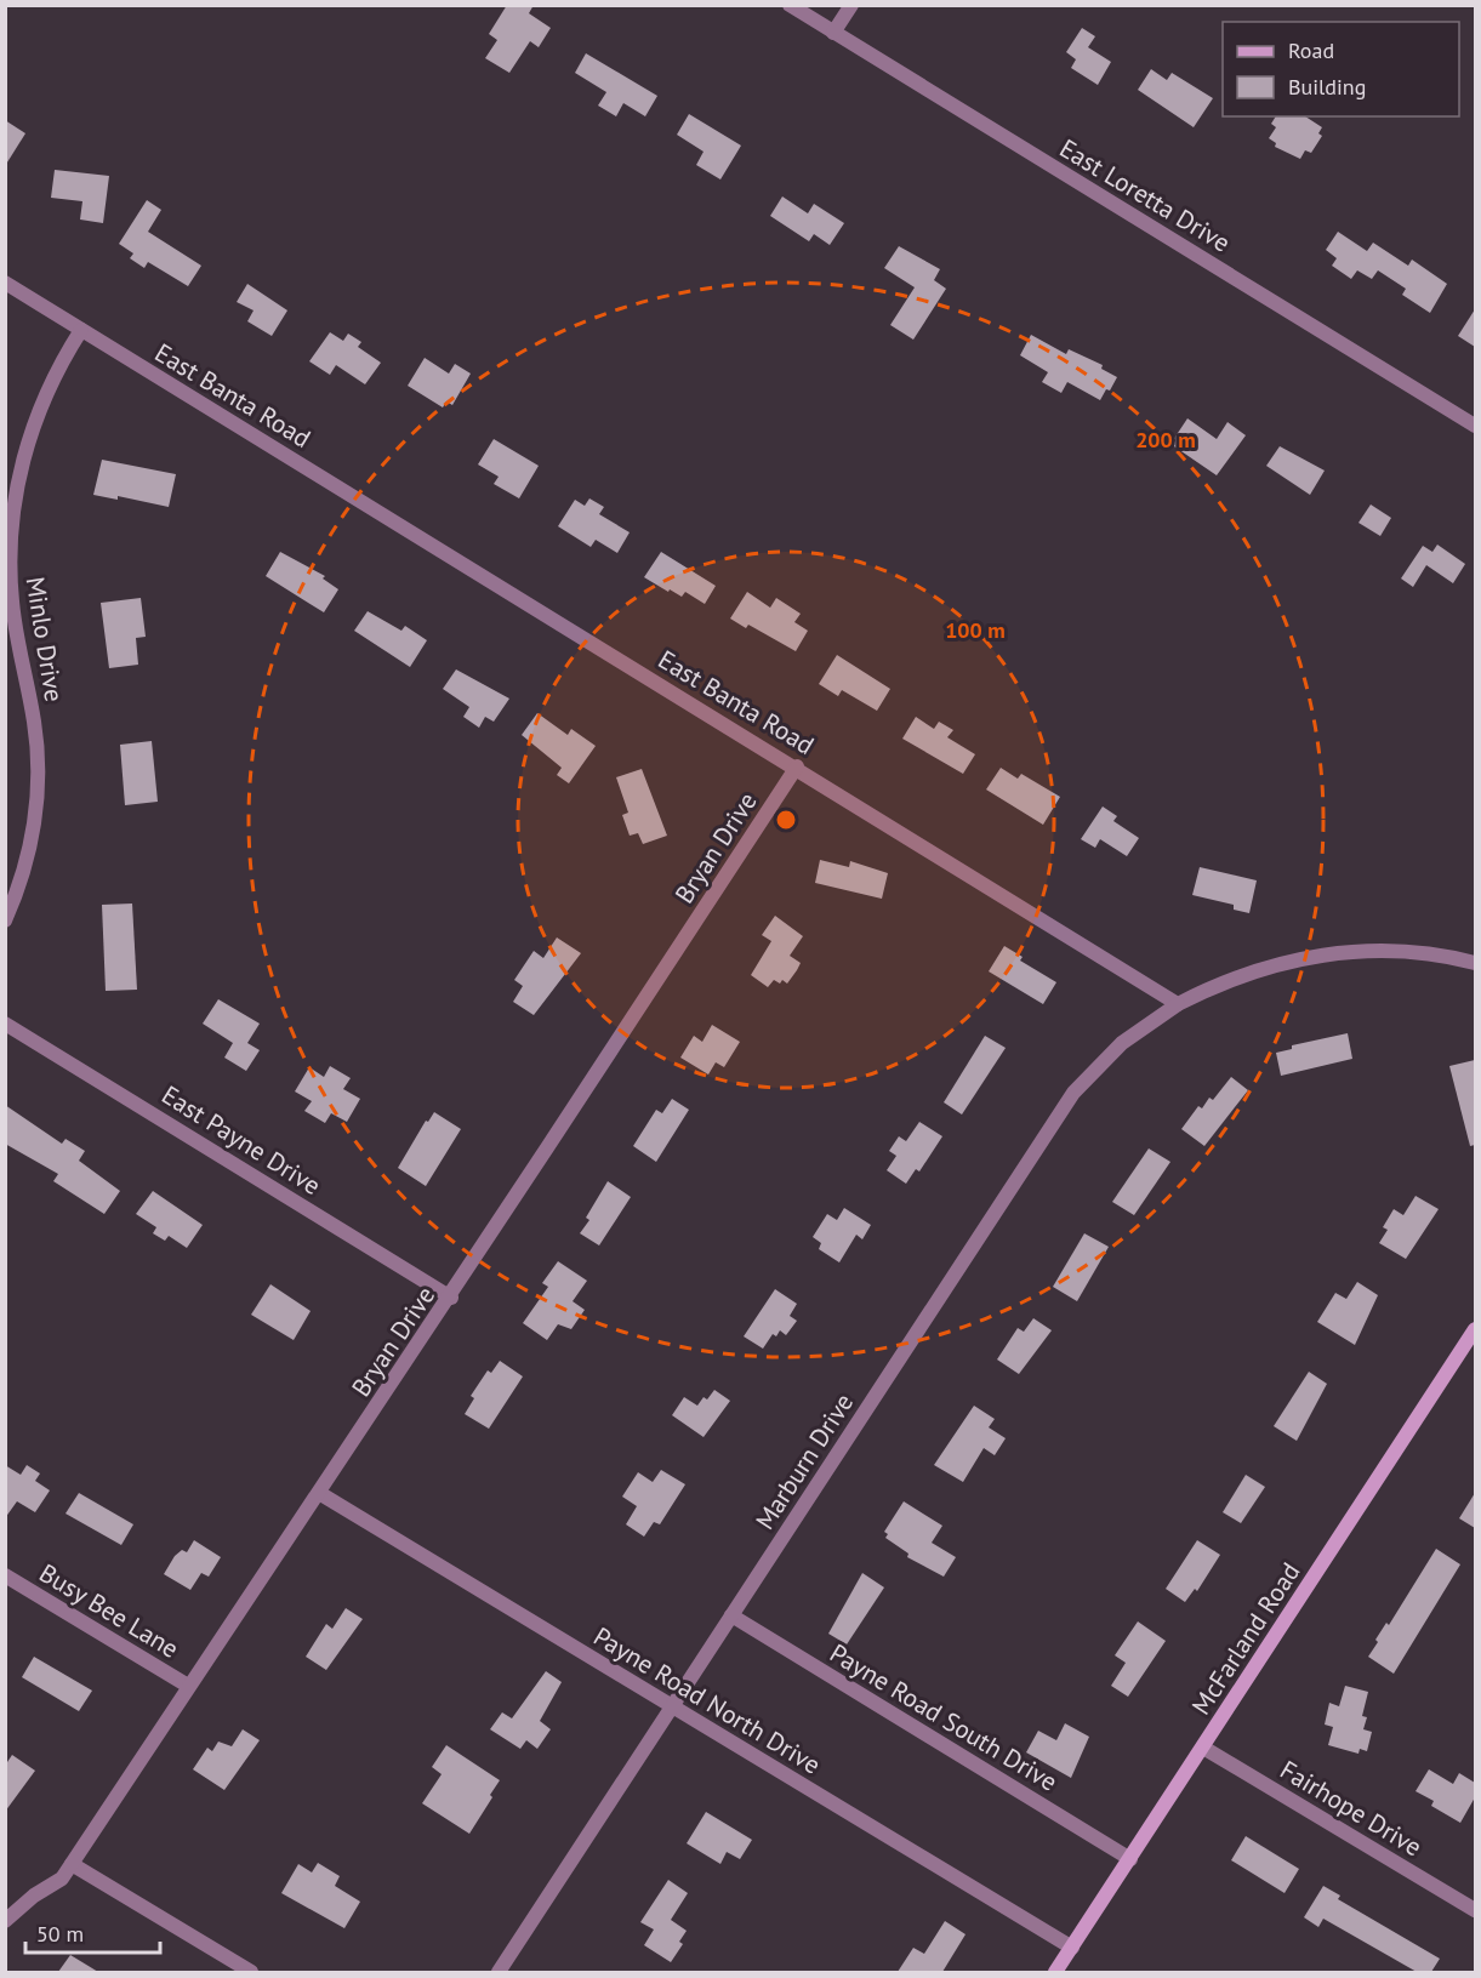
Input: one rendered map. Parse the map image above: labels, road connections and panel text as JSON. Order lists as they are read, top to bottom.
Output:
{
  "streets": {
    "street": [
      "East Loretta Drive",
      "East Banta Road",
      "Minlo Drive",
      "Bryan Drive",
      "East Payne Drive",
      "Marburn Drive",
      "Busy Bee Lane",
      "McFarland Road",
      "Payne Road North Drive",
      "Payne Road South Drive",
      "Fairhope Drive"
    ]
  },
  "crossings": [
    ["East Banta Road", "Minlo Drive"],
    ["East Banta Road", "Bryan Drive"],
    ["East Banta Road", "Marburn Drive"],
    ["Bryan Drive", "East Payne Drive"],
    ["Bryan Drive", "Busy Bee Lane"],
    ["Bryan Drive", "Payne Road North Drive"],
    ["Marburn Drive", "Payne Road North Drive"],
    ["Marburn Drive", "Payne Road South Drive"],
    ["McFarland Road", "Payne Road North Drive"],
    ["McFarland Road", "Payne Road South Drive"],
    ["McFarland Road", "Fairhope Drive"]
  ],
  "legend": ["Road", "Building"],
  "scale_bar": "50 m",
  "rings": ["200 m", "100 m"]
}
